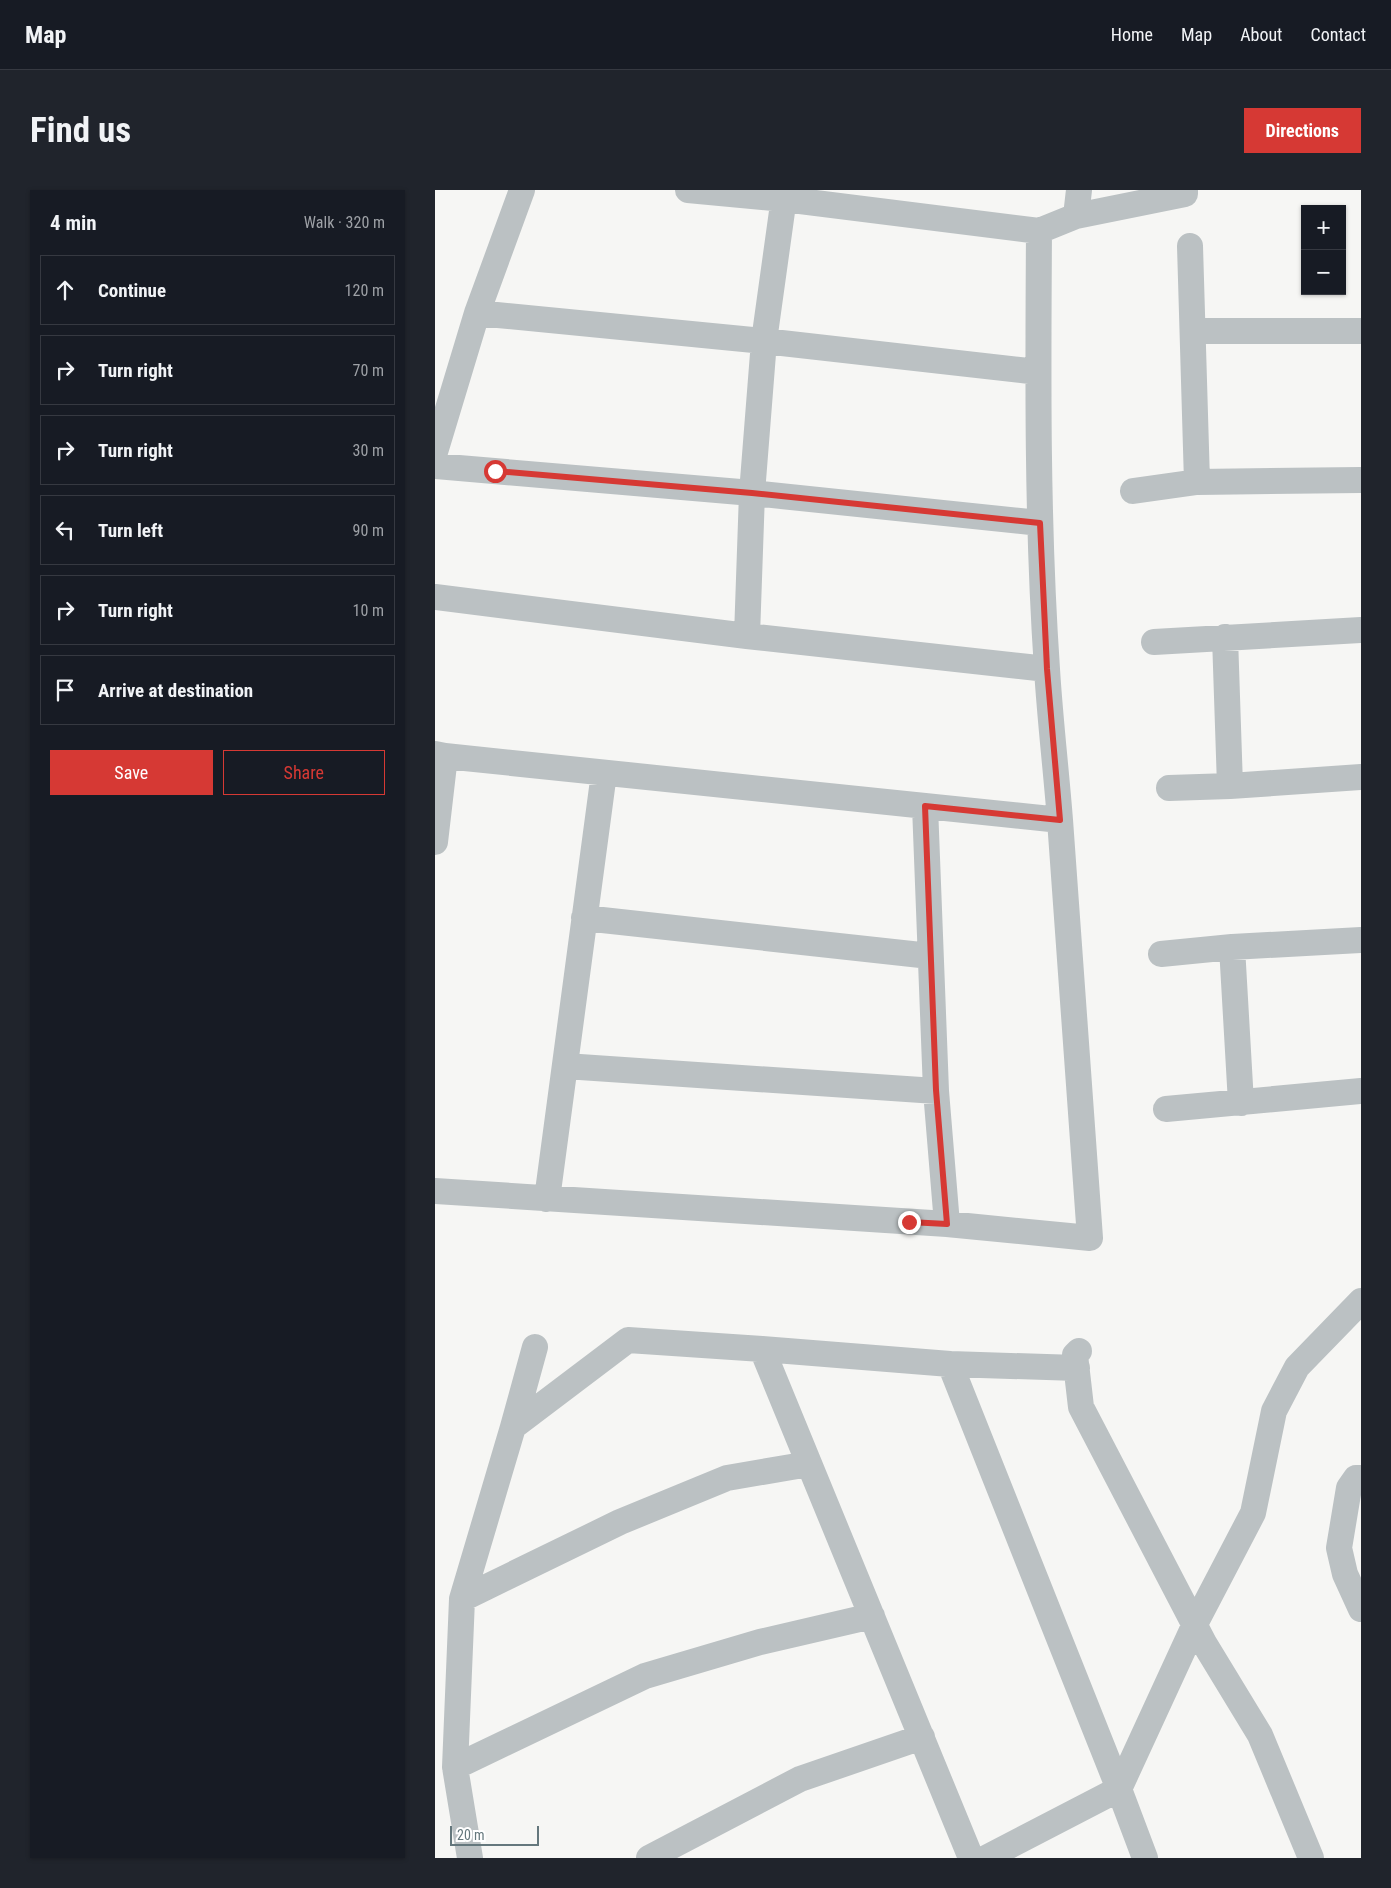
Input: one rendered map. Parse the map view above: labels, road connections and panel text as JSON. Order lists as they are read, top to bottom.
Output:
{
  "scale_bar": "20 m",
  "page": {
    "header": "Map",
    "nav": [
      "Home",
      "Map",
      "About",
      "Contact"
    ],
    "buttons": [
      "Directions",
      ["Save", "Share"]
    ],
    "title": "Find us",
    "heading": ["4 min", "Walk · 320 m"],
    "map_buttons": ["+", "−"],
    "list": [
      ["Continue", "120 m"],
      ["Turn right", "70 m"],
      ["Turn right", "30 m"],
      ["Turn left", "90 m"],
      ["Turn right", "10 m"],
      "Arrive at destination"
    ],
    "scale": "20 m"
  }
}
